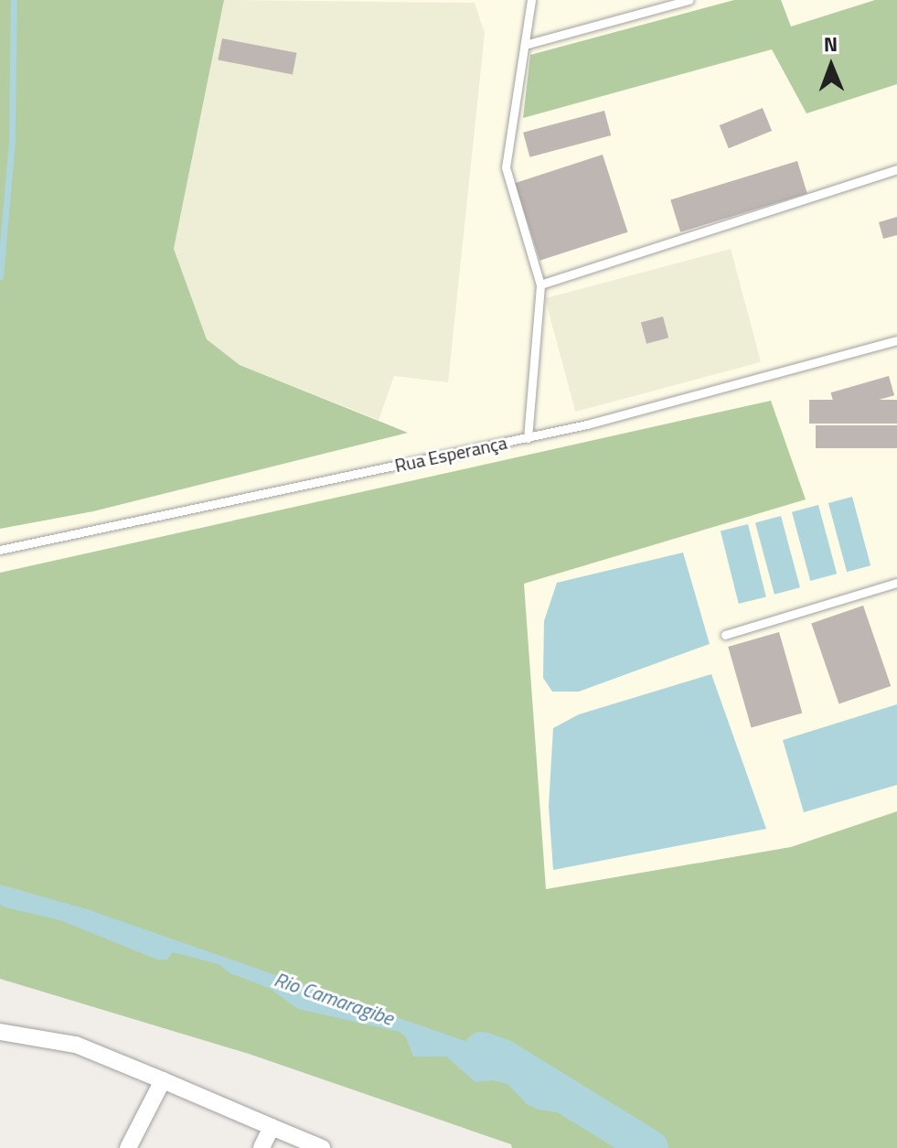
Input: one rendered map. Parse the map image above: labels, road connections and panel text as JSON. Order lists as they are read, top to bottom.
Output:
{
  "streets": {
    "lane": ["Rua Esperança"]
  },
  "water": ["Rio Camaragibe"],
  "north": "top"
}
